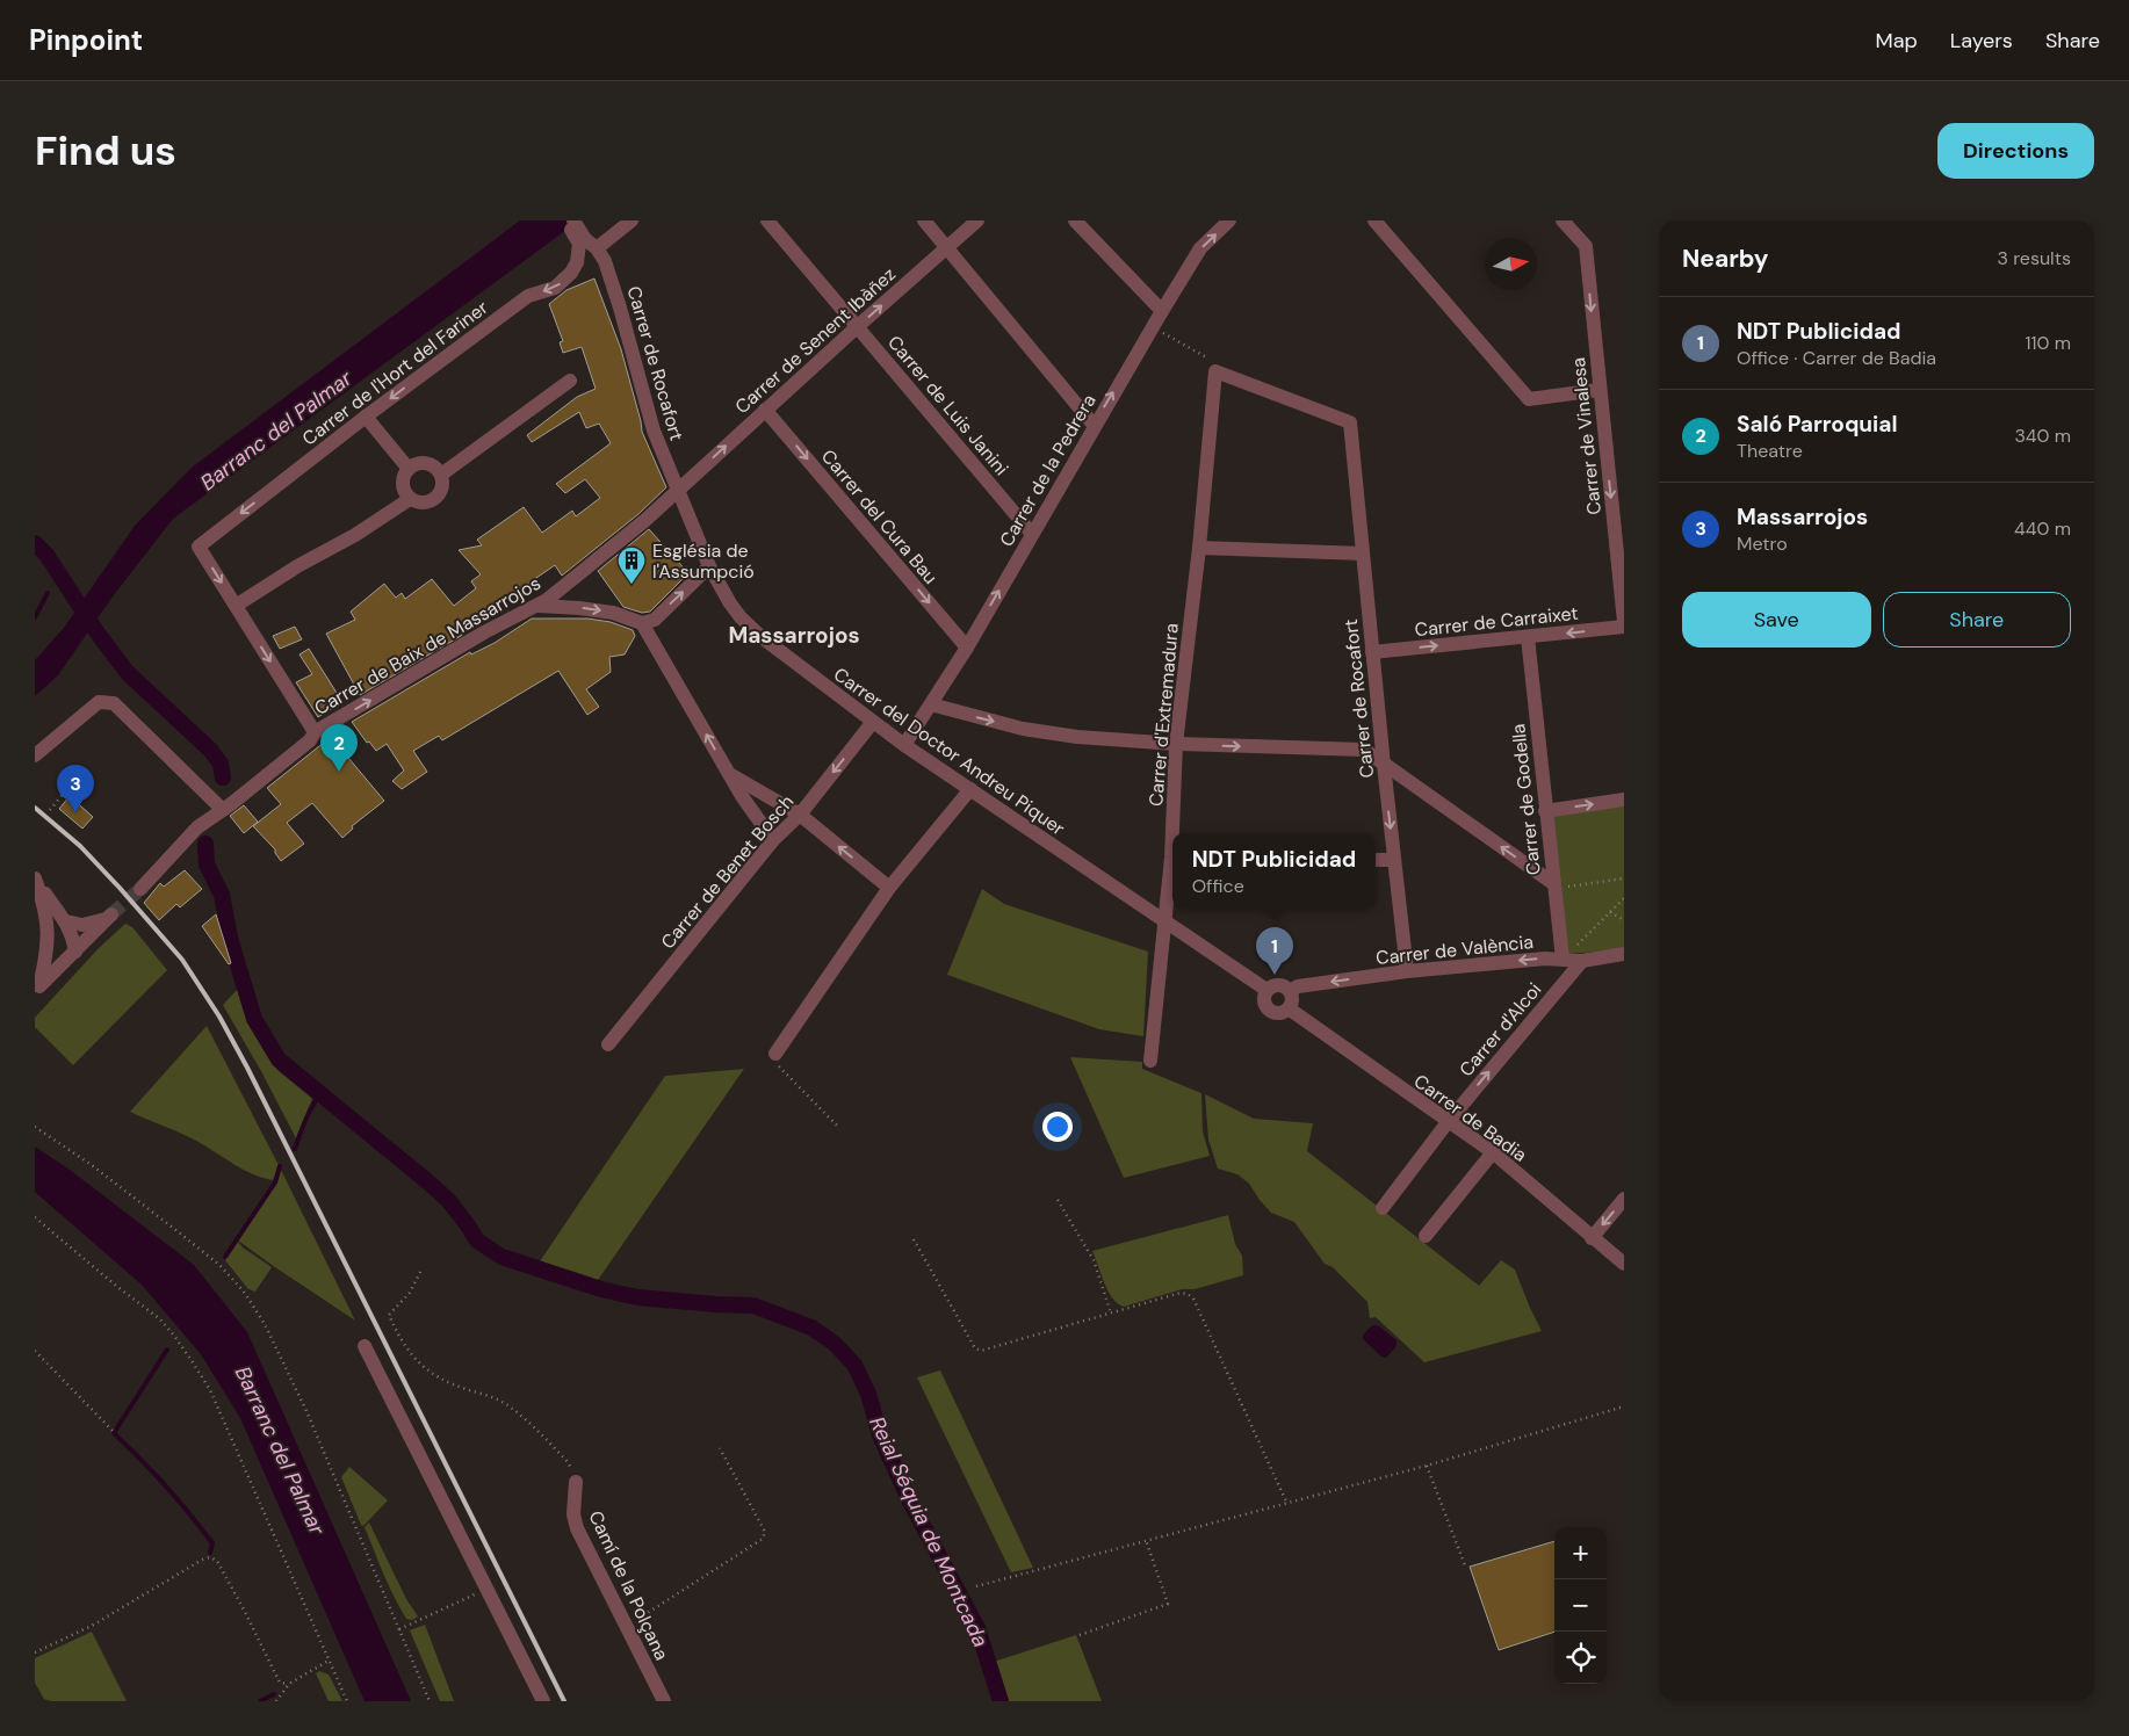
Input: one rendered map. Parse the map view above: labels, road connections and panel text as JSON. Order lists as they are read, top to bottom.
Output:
{
  "streets": {
    "street": [
      "Carrer de Senent Ibàñez",
      "Carrer de Rocafort",
      "Carrer de l'Hort del Fariner",
      "Carrer de Luis Janini",
      "Carrer de Vinalesa",
      "Carrer de la Pedrera",
      "Carrer del Cura Bau",
      "Carrer de Carraixet",
      "Carrer de Baix de Massarrojos",
      "Carrer d'Extremadura",
      "Carrer del Doctor Andreu Piquer",
      "Carrer de Godella",
      "Carrer de Benet Bosch",
      "Carrer de València",
      "Carrer d'Alcoi",
      "Carrer de Badia",
      "Camí de la Polçana"
    ]
  },
  "crossings": [
    ["Carrer de Senent Ibàñez", "Carrer de Rocafort"],
    ["Carrer de Senent Ibàñez", "Carrer de Luis Janini"],
    ["Carrer de Senent Ibàñez", "Carrer del Cura Bau"],
    ["Carrer de Senent Ibàñez", "Carrer de Baix de Massarrojos"],
    ["Carrer de Rocafort", "Carrer de l'Hort del Fariner"],
    ["Carrer de Rocafort", "Carrer de Carraixet"],
    ["Carrer de Rocafort", "Carrer de Baix de Massarrojos"],
    ["Carrer de Rocafort", "Carrer d'Extremadura"],
    ["Carrer de Rocafort", "Carrer del Doctor Andreu Piquer"],
    ["Carrer de Rocafort", "Carrer de València"],
    ["Carrer de Luis Janini", "Carrer de la Pedrera"],
    ["Carrer de la Pedrera", "Carrer del Cura Bau"],
    ["Carrer de la Pedrera", "Carrer del Doctor Andreu Piquer"],
    ["Carrer de Carraixet", "Carrer de Godella"],
    ["Carrer d'Extremadura", "Carrer del Doctor Andreu Piquer"],
    ["Carrer del Doctor Andreu Piquer", "Carrer de Benet Bosch"],
    ["Carrer de Godella", "Carrer de València"],
    ["Carrer de València", "Carrer d'Alcoi"],
    ["Carrer de València", "Carrer de Badia"],
    ["Carrer d'Alcoi", "Carrer de Badia"]
  ],
  "one_way": [
    "Carrer de Senent Ibàñez",
    "Carrer de Vinalesa",
    "Carrer de la Pedrera",
    "Carrer del Cura Bau",
    "Carrer de Baix de Massarrojos",
    "Carrer de València",
    "Carrer d'Alcoi"
  ],
  "districts": ["Massarrojos"],
  "water": ["Barranc del Palmar", "Reial Séquia de Montcada"],
  "places": {
    "building": ["Església de l'Assumpció"]
  },
  "north": "right",
  "page": {
    "header": "Pinpoint",
    "nav": ["Map", "Layers", "Share"],
    "buttons": [
      "Directions",
      ["Save", "Share"]
    ],
    "title": "Find us",
    "heading": ["Nearby", "3 results"],
    "list": [
      {
        "mark": "1",
        "name": "NDT Publicidad",
        "note": "Office · Carrer de Badia",
        "value": "110 m"
      },
      {
        "mark": "2",
        "name": "Saló Parroquial",
        "note": "Theatre",
        "value": "340 m"
      },
      {
        "mark": "3",
        "name": "Massarrojos",
        "note": "Metro",
        "value": "440 m"
      }
    ],
    "pins": ["2", "3", "1"],
    "popup": ["NDT Publicidad", "Office"],
    "map_buttons": ["+", "−"]
  }
}
